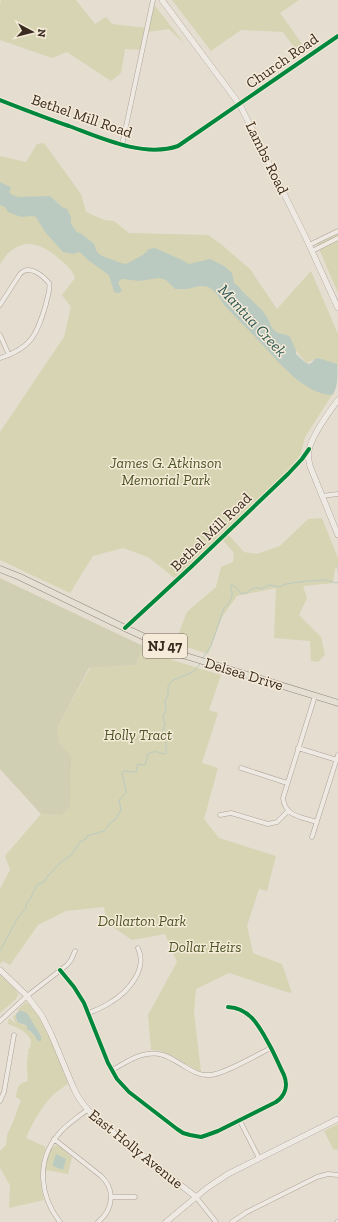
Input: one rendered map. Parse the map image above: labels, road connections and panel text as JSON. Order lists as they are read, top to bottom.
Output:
{
  "streets": {
    "main road": [
      "Lambs Road",
      "NJ 47",
      "Delsea Drive",
      "East Holly Avenue"
    ],
    "street": ["Church Road", "Bethel Mill Road"]
  },
  "crossings": [
    ["Church Road", "Bethel Mill Road"],
    ["Church Road", "Lambs Road"],
    ["Bethel Mill Road", "Lambs Road"],
    ["Bethel Mill Road", "Delsea Drive"]
  ],
  "water": ["Mantua Creek"],
  "parks": [
    "James G. Atkinson Memorial Park",
    "Holly Tract",
    "Dollarton Park",
    "Dollar Heirs"
  ],
  "north": "right"
}
